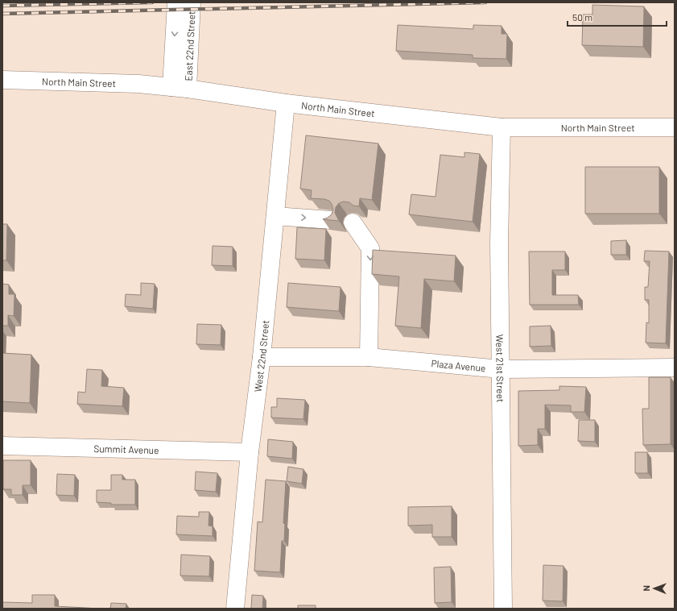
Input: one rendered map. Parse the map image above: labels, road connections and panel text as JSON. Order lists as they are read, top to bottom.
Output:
{
  "streets": {
    "street": [
      "East 22nd Street",
      "North Main Street",
      "West 22nd Street",
      "Plaza Avenue",
      "West 21st Street",
      "Summit Avenue"
    ]
  },
  "crossings": [
    ["East 22nd Street", "North Main Street"],
    ["North Main Street", "West 22nd Street"],
    ["North Main Street", "West 21st Street"],
    ["West 22nd Street", "Plaza Avenue"],
    ["West 22nd Street", "Summit Avenue"],
    ["Plaza Avenue", "West 21st Street"]
  ],
  "scale_bar": "50 m",
  "north": "left"
}
